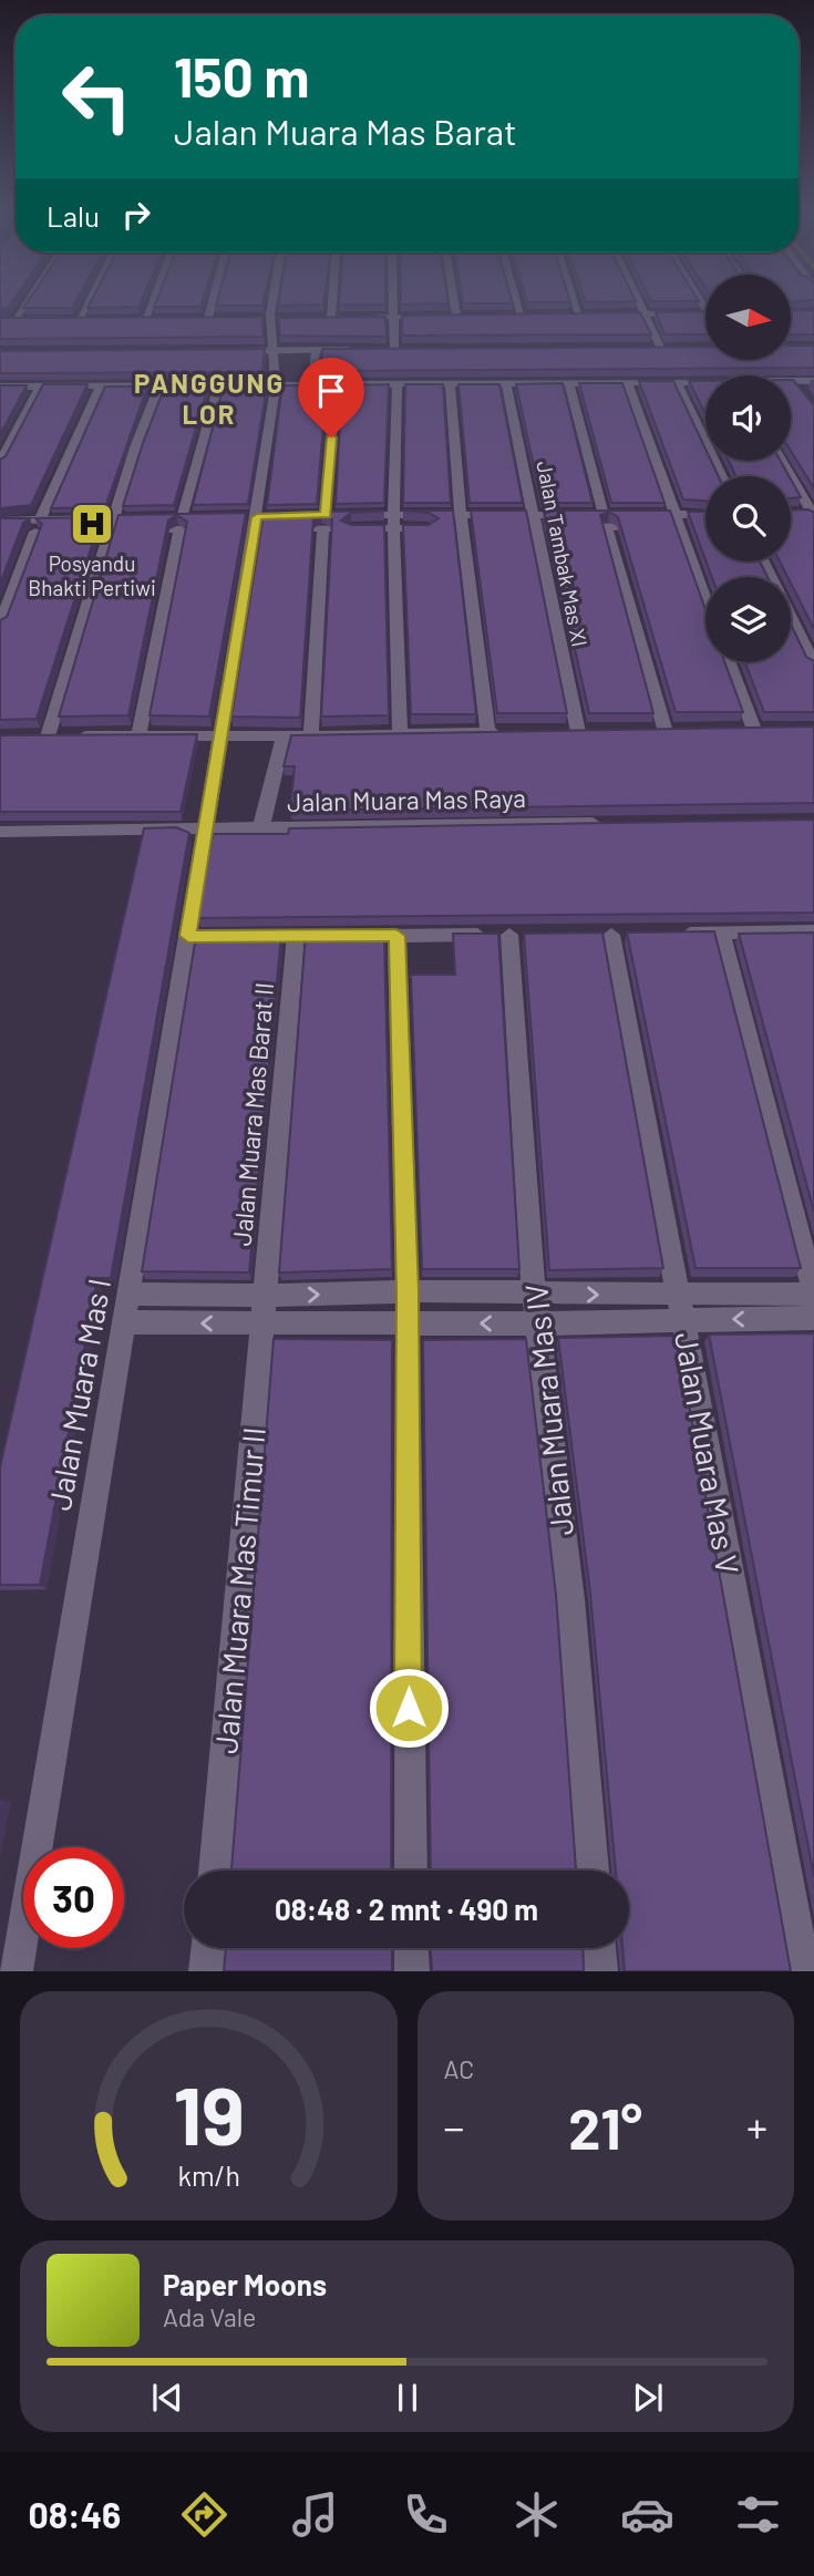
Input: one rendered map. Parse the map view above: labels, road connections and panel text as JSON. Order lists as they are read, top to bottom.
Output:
{
  "streets": {
    "street": [
      "Jalan Tambak Mas XI",
      "Jalan Muara Mas Raya",
      "Jalan Muara Mas Barat II",
      "Jalan Muara Mas I",
      "Jalan Muara Mas IV",
      "Jalan Muara Mas V",
      "Jalan Muara Mas Timur II"
    ]
  },
  "crossings": [
    ["Jalan Muara Mas Raya", "Jalan Muara Mas I"],
    ["Jalan Muara Mas Barat II", "Jalan Muara Mas Timur II"]
  ],
  "districts": ["PANGGUNG LOR"],
  "places": {
    "hospital": ["Posyandu Bhakti Pertiwi"]
  },
  "north": "right",
  "page": {
    "turn": ["150 m", "Jalan Muara Mas Barat"],
    "then": "Lalu",
    "limit": "30",
    "trip": "08:48 · 2 mnt · 490 m",
    "tile": "AC",
    "heat": ["−", "21°", "+"],
    "song": ["Paper Moons", "Ada Vale"],
    "tabs": "08:46",
    "gauge": ["19", "km/h"]
  }
}
